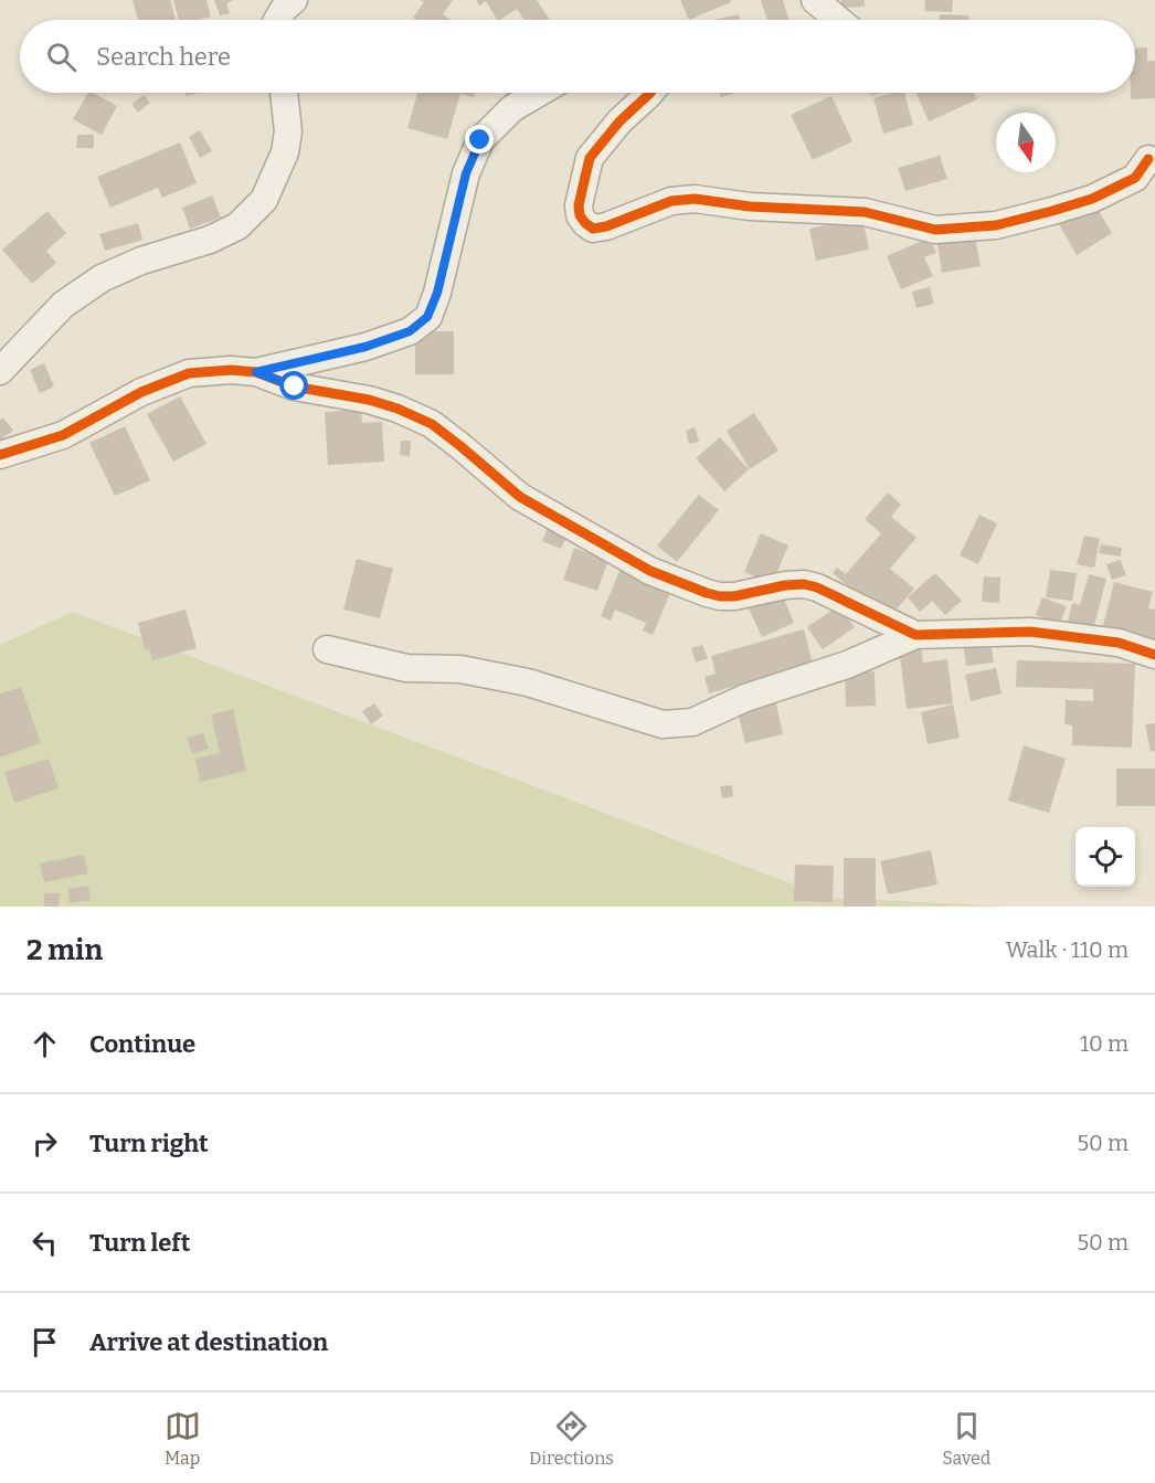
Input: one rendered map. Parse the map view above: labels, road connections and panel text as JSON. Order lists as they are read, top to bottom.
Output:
{
  "north": "bottom",
  "page": {
    "search": "Search here",
    "heading": ["2 min", "Walk · 110 m"],
    "list": [
      ["Continue", "10 m"],
      ["Turn right", "50 m"],
      ["Turn left", "50 m"],
      "Arrive at destination"
    ],
    "nav": ["Map", "Directions", "Saved"]
  }
}
